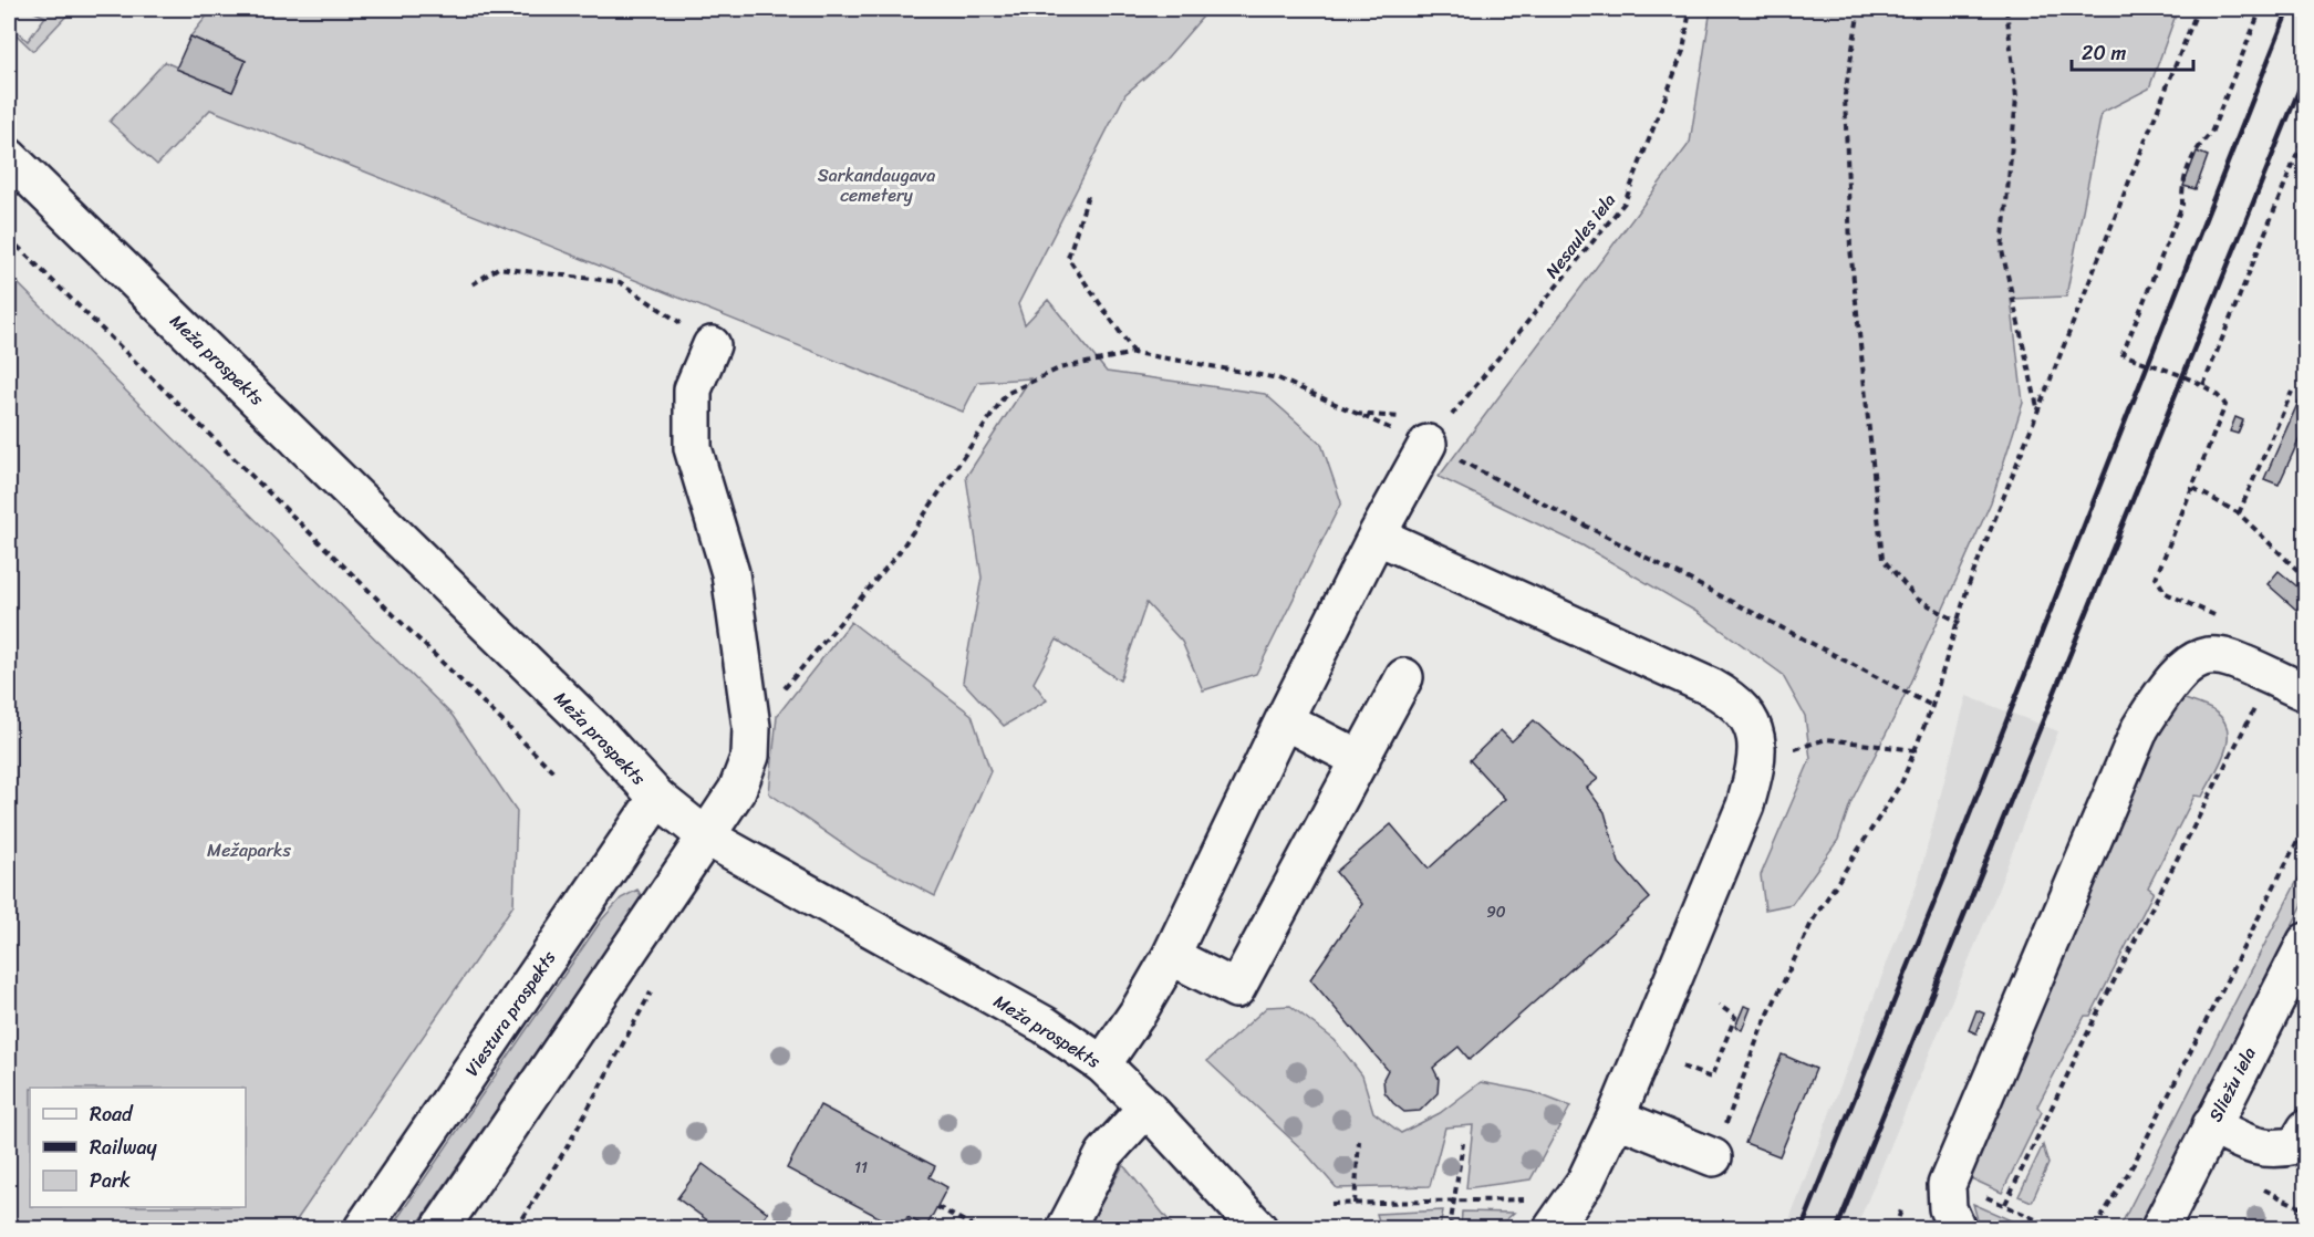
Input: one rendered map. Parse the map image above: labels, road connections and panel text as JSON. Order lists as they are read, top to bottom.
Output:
{
  "streets": {
    "main road": ["Meža prospekts", "Viestura prospekts", "Sliežu iela"],
    "path": ["Nesaules iela"]
  },
  "crossings": [
    ["Meža prospekts", "Viestura prospekts"]
  ],
  "parks": ["Sarkandaugava cemetery", "Mežaparks"],
  "house_numbers": ["90", "11"],
  "legend": ["Road", "Railway", "Park"],
  "scale_bar": "20 m"
}
